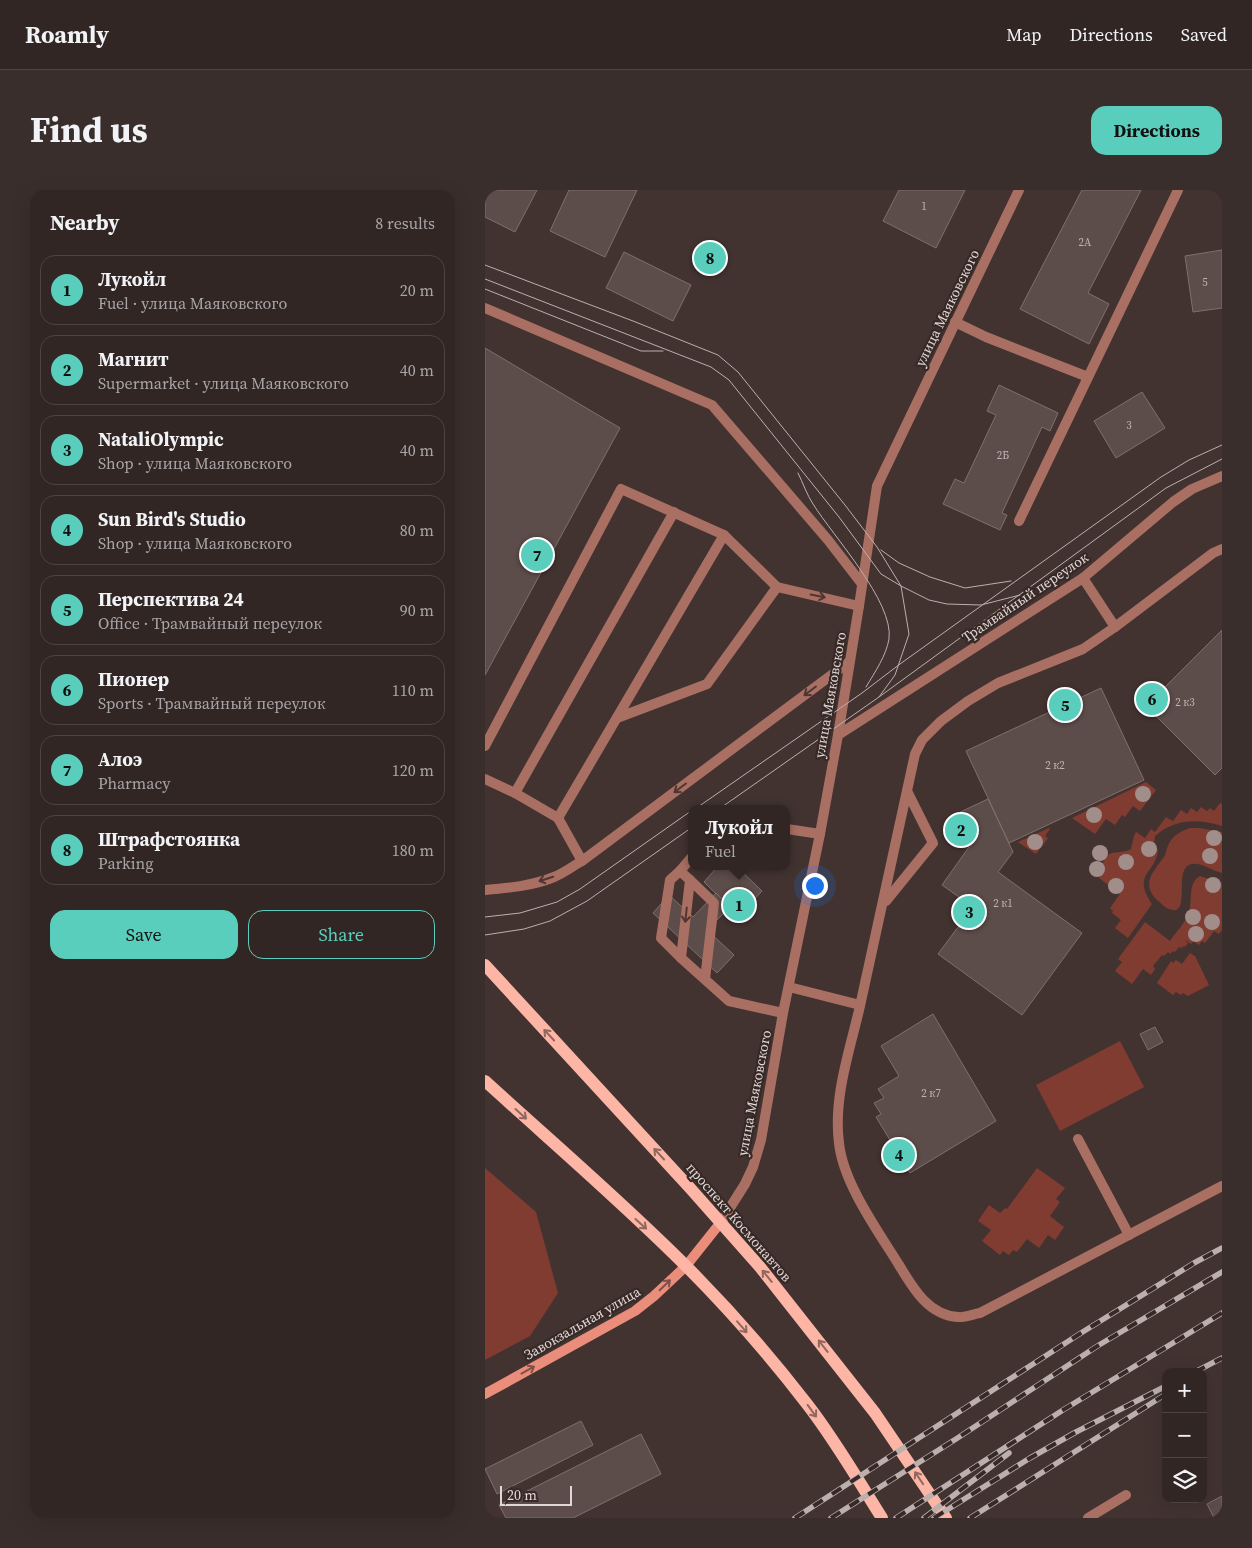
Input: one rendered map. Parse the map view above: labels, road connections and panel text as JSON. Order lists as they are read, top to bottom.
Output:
{
  "streets": {
    "main road": ["проспект Космонавтов", "Завокзальная улица"],
    "street": ["улица Маяковского", "Трамвайный переулок"]
  },
  "crossings": [
    ["улица Маяковского", "Трамвайный переулок"],
    ["улица Маяковского", "проспект Космонавтов"],
    ["улица Маяковского", "Завокзальная улица"],
    ["проспект Космонавтов", "Завокзальная улица"]
  ],
  "one_way": ["Завокзальная улица"],
  "house_numbers": [
    "1",
    "2А",
    "5",
    "3",
    "2Б",
    "2 к3",
    "2 к2",
    "2 к1",
    "2 к7"
  ],
  "scale_bar": "20 m",
  "page": {
    "header": "Roamly",
    "nav": ["Map", "Directions", "Saved"],
    "title": "Find us",
    "buttons": [
      "Directions",
      ["Save", "Share"]
    ],
    "heading": ["Nearby", "8 results"],
    "pins": [
      "8",
      "7",
      "6",
      "5",
      "2",
      "1",
      "3",
      "4"
    ],
    "list": [
      {
        "mark": "1",
        "name": "Лукойл",
        "note": "Fuel · улица Маяковского",
        "value": "20 m"
      },
      {
        "mark": "2",
        "name": "Магнит",
        "note": "Supermarket · улица Маяковского",
        "value": "40 m"
      },
      {
        "mark": "3",
        "name": "NataliOlympic",
        "note": "Shop · улица Маяковского",
        "value": "40 m"
      },
      {
        "mark": "4",
        "name": "Sun Bird's Studio",
        "note": "Shop · улица Маяковского",
        "value": "80 m"
      },
      {
        "mark": "5",
        "name": "Перспектива 24",
        "note": "Office · Трамвайный переулок",
        "value": "90 m"
      },
      {
        "mark": "6",
        "name": "Пионер",
        "note": "Sports · Трамвайный переулок",
        "value": "110 m"
      },
      {
        "mark": "7",
        "name": "Алоэ",
        "note": "Pharmacy",
        "value": "120 m"
      },
      {
        "mark": "8",
        "name": "Штрафстоянка",
        "note": "Parking",
        "value": "180 m"
      }
    ],
    "popup": ["Лукойл", "Fuel"],
    "map_buttons": ["+", "−"],
    "scale": "20 m"
  }
}
